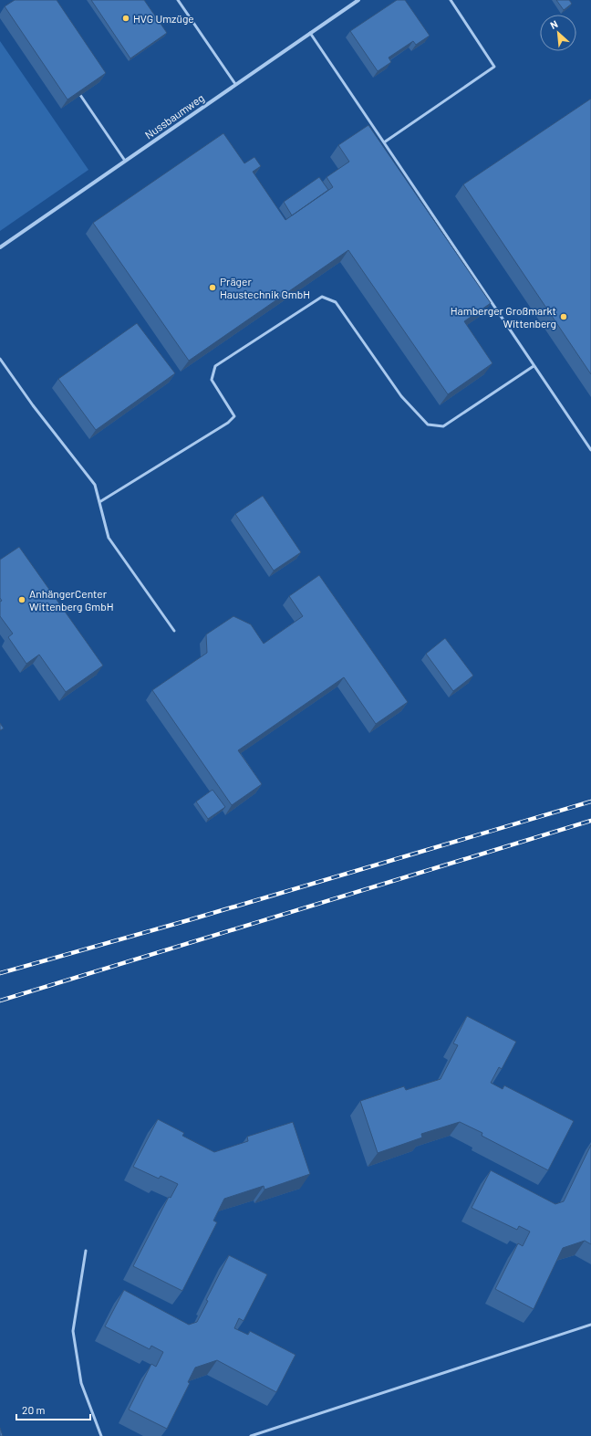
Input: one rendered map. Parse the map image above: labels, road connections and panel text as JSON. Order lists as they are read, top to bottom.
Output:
{
  "streets": {
    "street": ["Nussbaumweg"]
  },
  "places": [
    "HVG Umzüge",
    "Präger Haustechnik GmbH",
    "Hamberger Großmarkt Wittenberg",
    "AnhängerCenter Wittenberg GmbH"
  ],
  "scale_bar": "20 m",
  "north": "top left"
}
